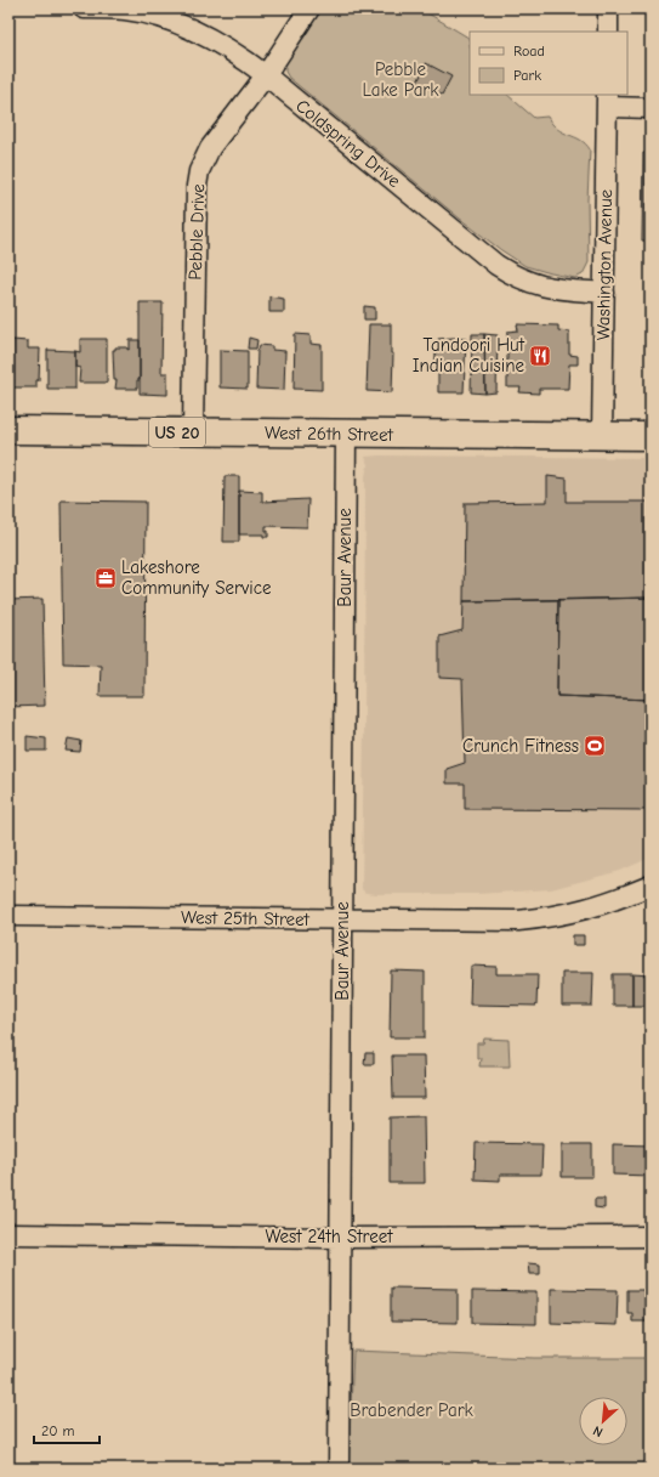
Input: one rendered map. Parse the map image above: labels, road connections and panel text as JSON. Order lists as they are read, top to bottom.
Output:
{
  "streets": {
    "main road": ["US 20", "West 26th Street"],
    "street": [
      "Coldspring Drive",
      "Pebble Drive",
      "Washington Avenue",
      "Baur Avenue",
      "West 25th Street",
      "West 24th Street"
    ]
  },
  "crossings": [
    ["Coldspring Drive", "Pebble Drive"],
    ["Coldspring Drive", "Washington Avenue"],
    ["Pebble Drive", "West 26th Street"],
    ["Washington Avenue", "West 26th Street"],
    ["West 26th Street", "Baur Avenue"],
    ["Baur Avenue", "West 25th Street"],
    ["Baur Avenue", "West 24th Street"]
  ],
  "parks": ["Pebble Lake Park", "Brabender Park"],
  "places": {
    "restaurant": ["Tandoori Hut Indian Cuisine"],
    "office": ["Lakeshore Community Service"],
    "sports": ["Crunch Fitness"]
  },
  "legend": ["Road", "Park"],
  "scale_bar": "20 m",
  "north": "bottom left"
}
